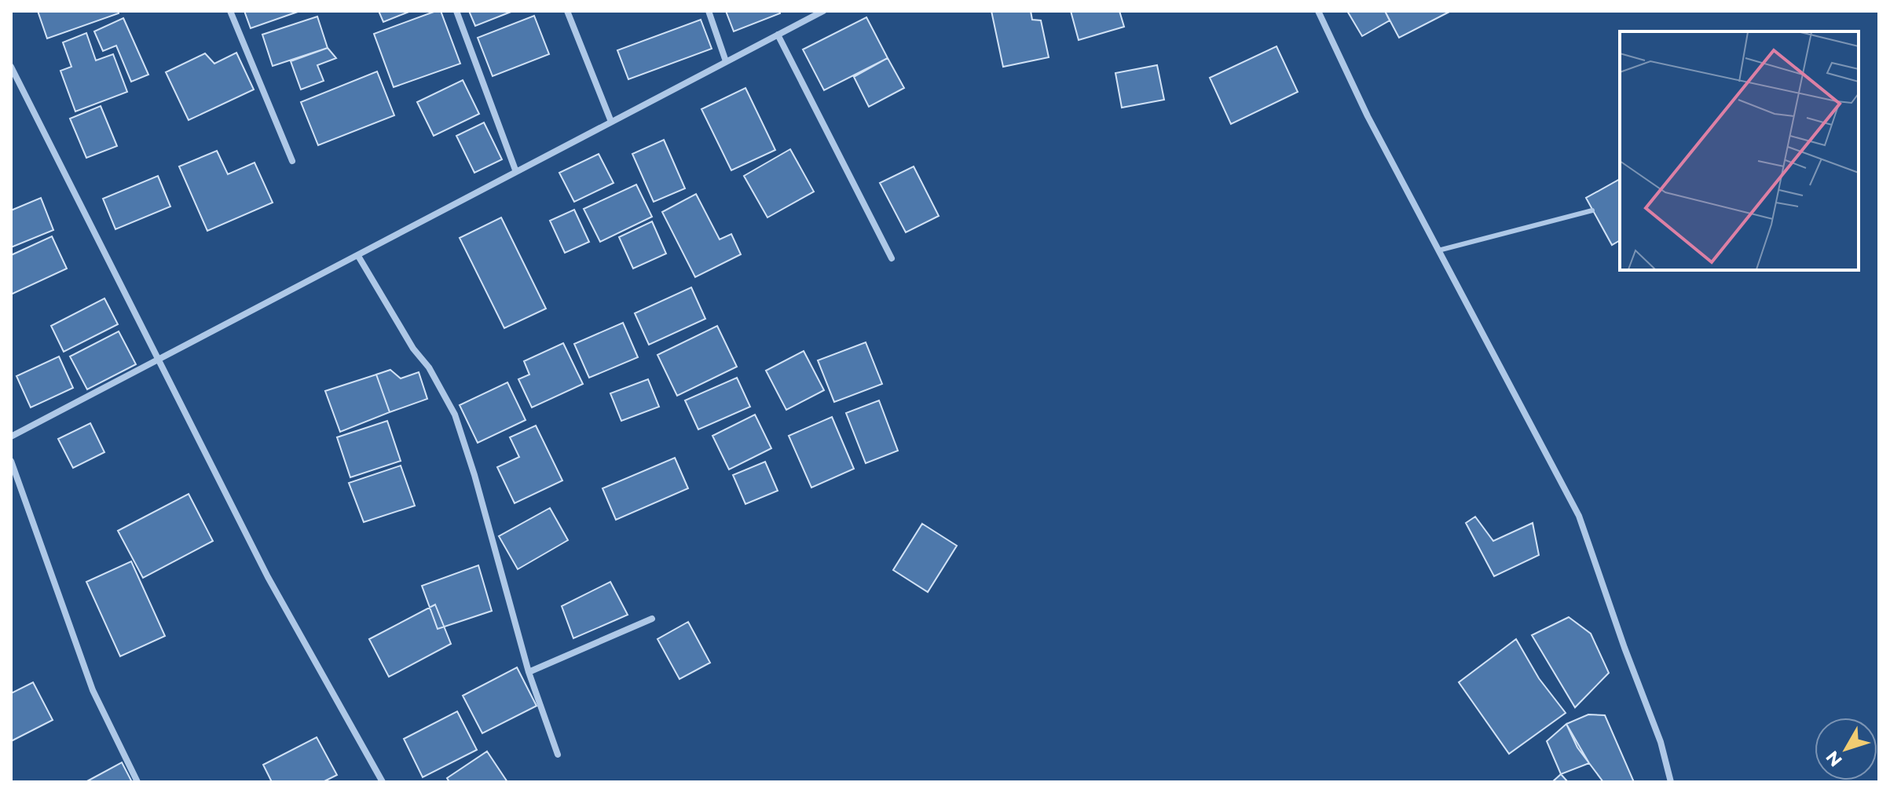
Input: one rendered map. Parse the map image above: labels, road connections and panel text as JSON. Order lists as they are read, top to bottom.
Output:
{
  "north": "bottom left"
}
